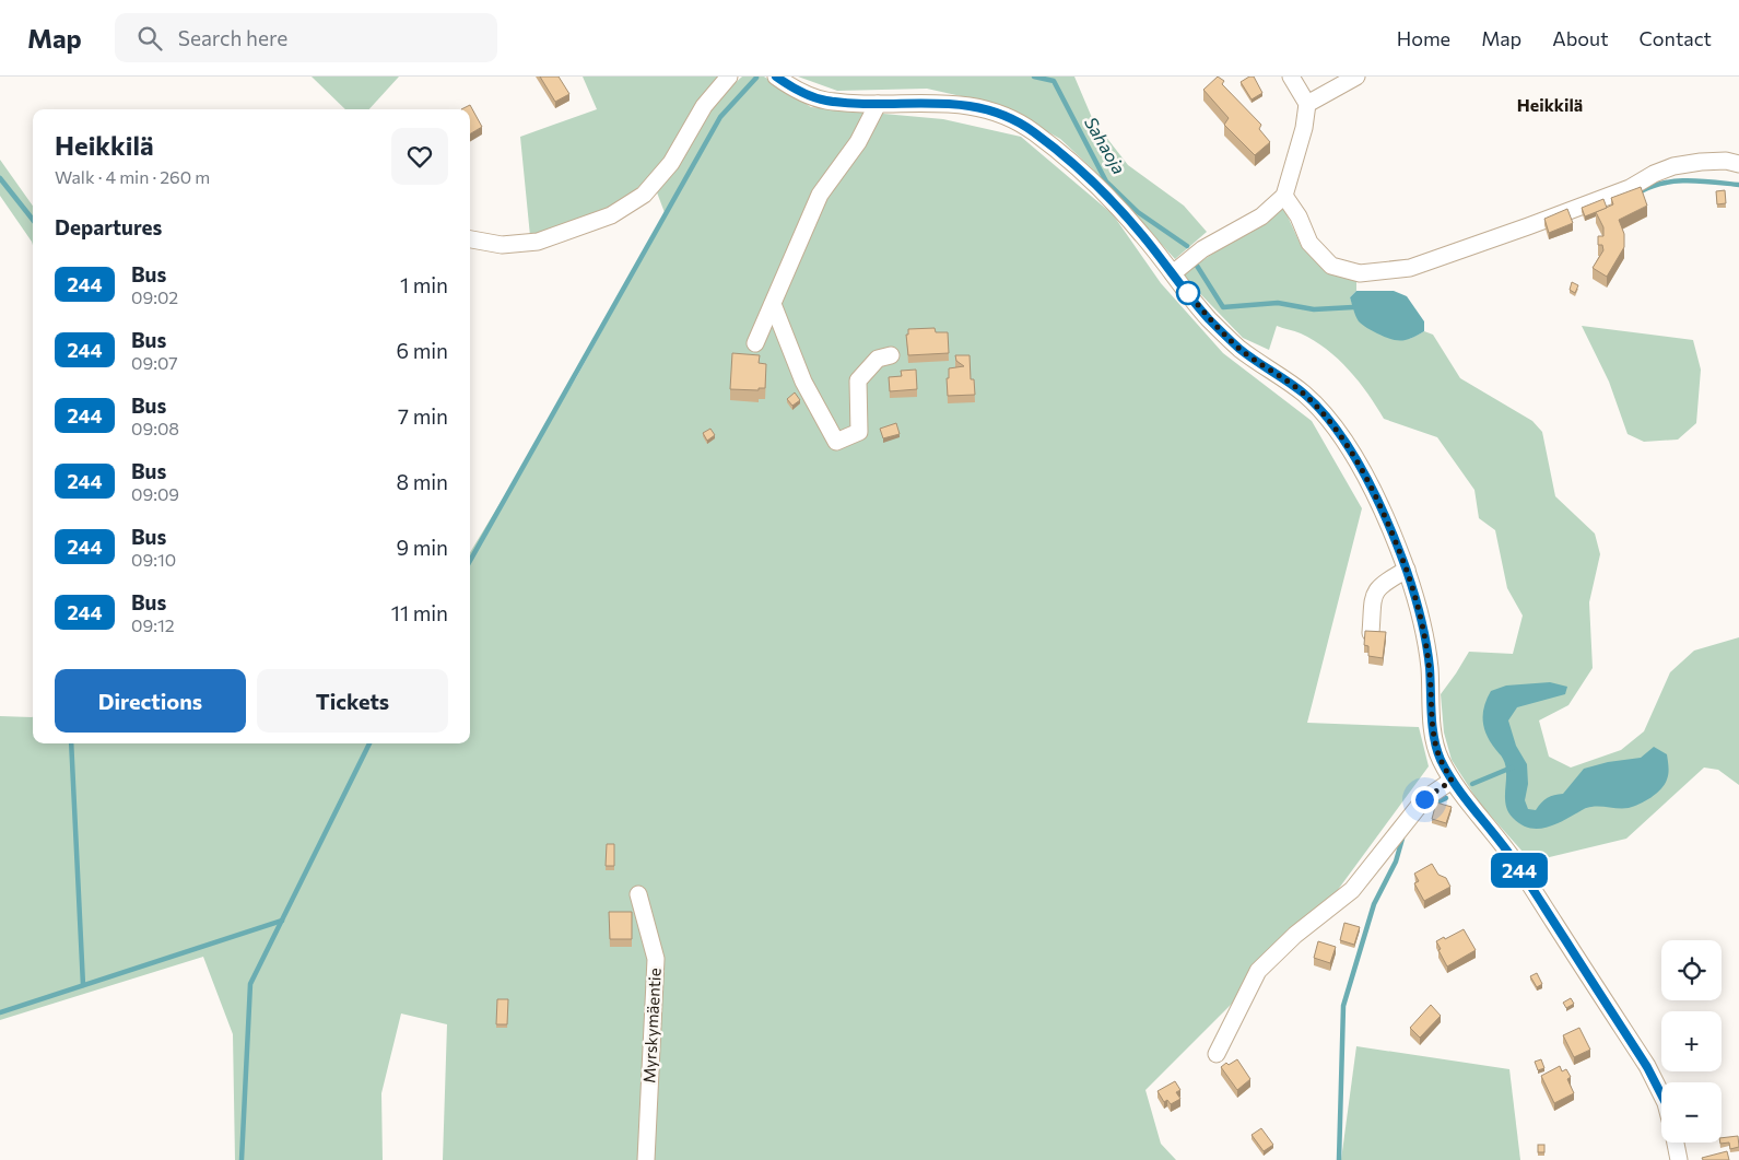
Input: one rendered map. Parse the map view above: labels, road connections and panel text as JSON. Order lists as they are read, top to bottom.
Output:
{
  "streets": {
    "street": ["Myrskymäentie"]
  },
  "districts": ["Heikkilä"],
  "water": ["Sahaoja"],
  "lines": ["bus line 244"],
  "page": {
    "header": "Map",
    "search": "Search here",
    "nav": [
      "Home",
      "Map",
      "About",
      "Contact"
    ],
    "on_map": "244",
    "heading": [
      ["Heikkilä", "Walk · 4 min · 260 m"],
      "Departures"
    ],
    "list": [
      {
        "mark": "244",
        "name": "Bus",
        "note": "09:02",
        "value": "1 min"
      },
      {
        "mark": "244",
        "name": "Bus",
        "note": "09:07",
        "value": "6 min"
      },
      {
        "mark": "244",
        "name": "Bus",
        "note": "09:08",
        "value": "7 min"
      },
      {
        "mark": "244",
        "name": "Bus",
        "note": "09:09",
        "value": "8 min"
      },
      {
        "mark": "244",
        "name": "Bus",
        "note": "09:10",
        "value": "9 min"
      },
      {
        "mark": "244",
        "name": "Bus",
        "note": "09:12",
        "value": "11 min"
      }
    ],
    "buttons": ["Directions", "Tickets"],
    "map_buttons": ["+", "−"]
  }
}
